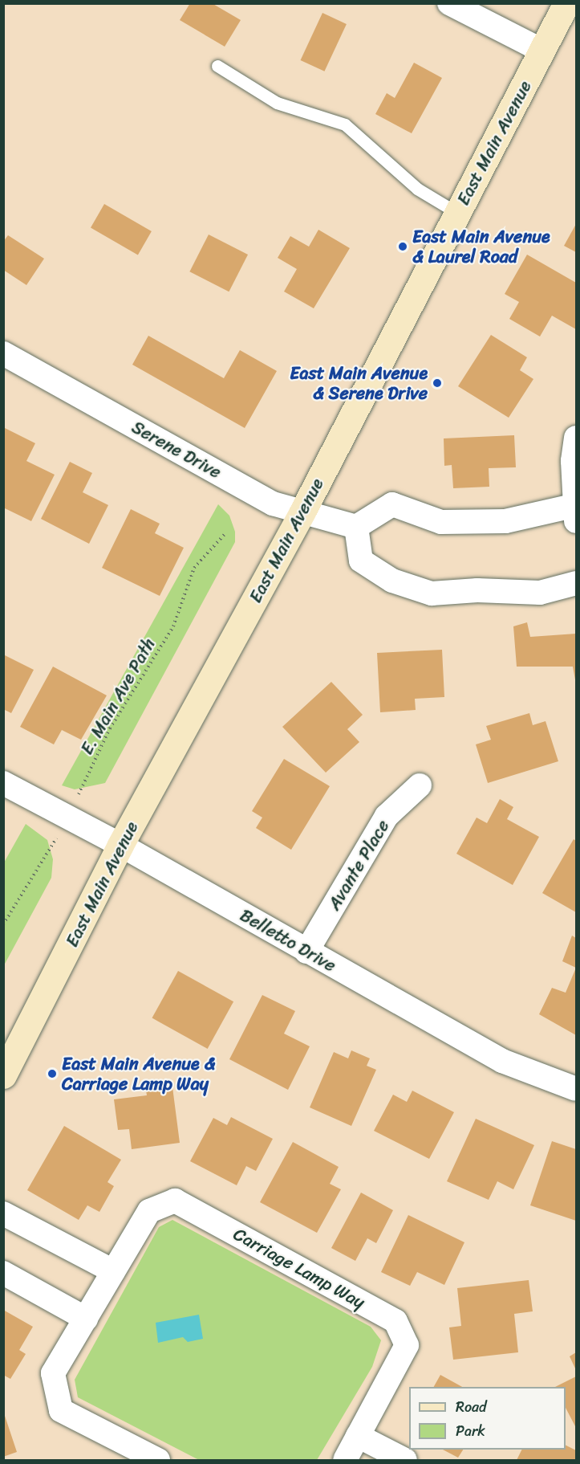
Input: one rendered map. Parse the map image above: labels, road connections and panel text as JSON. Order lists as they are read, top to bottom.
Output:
{
  "streets": {
    "main road": ["East Main Avenue"],
    "street": [
      "Serene Drive",
      "Avante Place",
      "Belletto Drive",
      "Carriage Lamp Way"
    ],
    "path": ["E. Main Ave Path"]
  },
  "crossings": [
    ["East Main Avenue", "Serene Drive"],
    ["East Main Avenue", "Belletto Drive"],
    ["E. Main Ave Path", "Belletto Drive"],
    ["Avante Place", "Belletto Drive"]
  ],
  "places": ["East Main Avenue & Laurel Road", "East Main Avenue & Serene Drive", "East Main Avenue & Carriage Lamp Way"],
  "legend": ["Road", "Park"]
}
